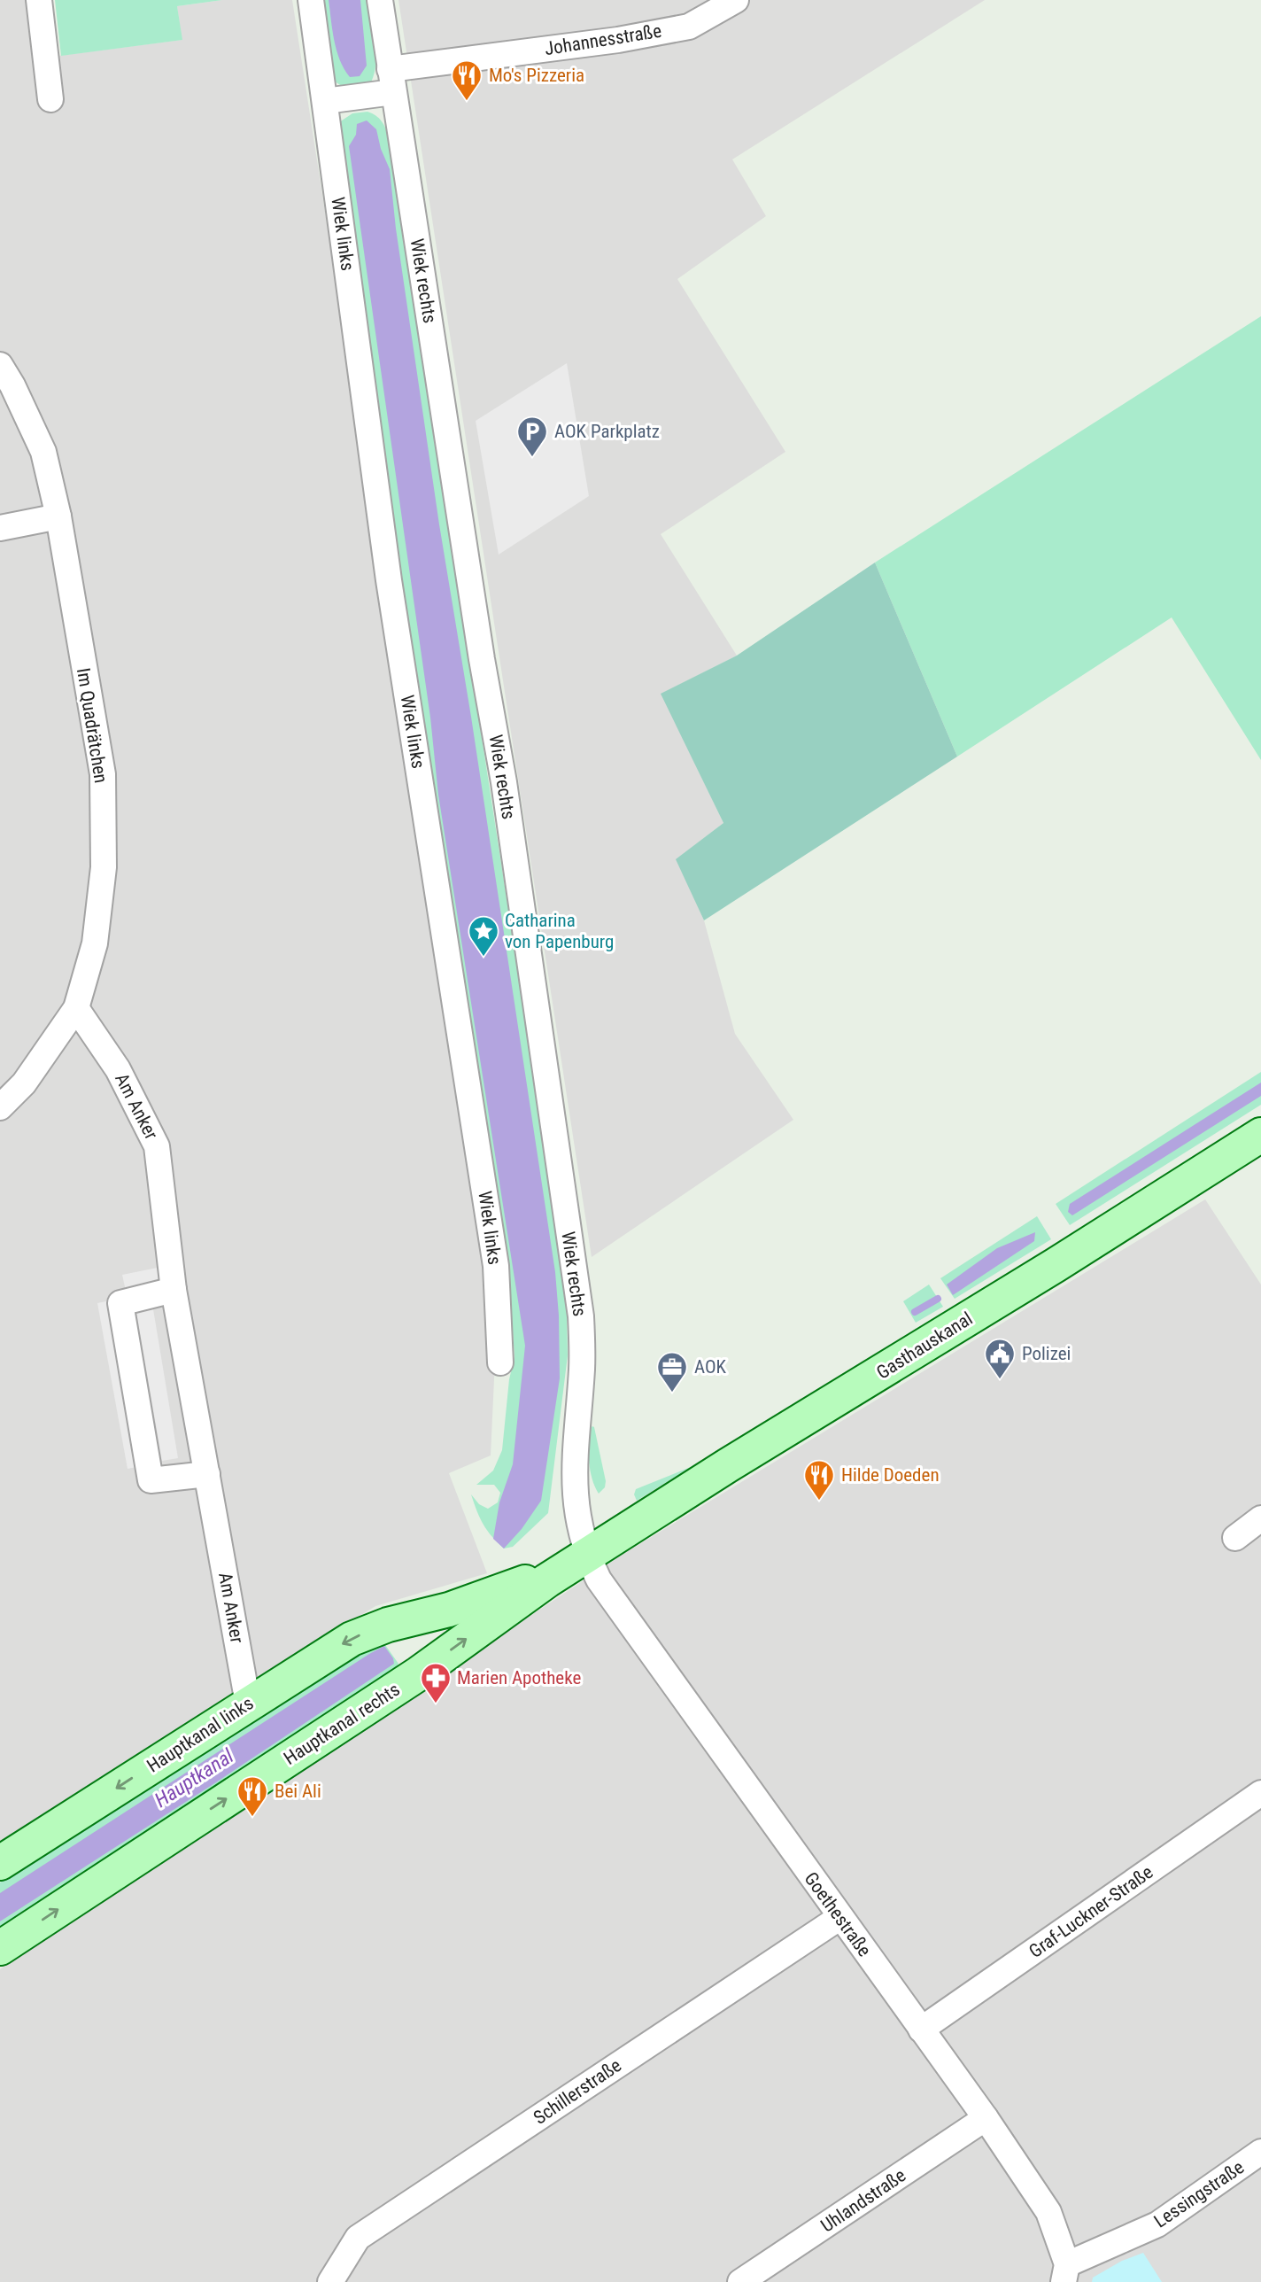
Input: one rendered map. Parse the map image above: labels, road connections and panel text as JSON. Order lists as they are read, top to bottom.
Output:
{
  "streets": {
    "street": [
      "Johannesstraße",
      "Wiek links",
      "Wiek rechts",
      "Im Quadrätchen",
      "Am Anker",
      "Gasthauskanal",
      "Hauptkanal rechts",
      "Hauptkanal links",
      "Graf-Luckner-Straße",
      "Goethestraße",
      "Schillerstraße",
      "Lessingstraße",
      "Uhlandstraße"
    ]
  },
  "crossings": [
    ["Johannesstraße", "Wiek rechts"],
    ["Wiek rechts", "Gasthauskanal"],
    ["Wiek rechts", "Hauptkanal rechts"],
    ["Wiek rechts", "Hauptkanal links"],
    ["Wiek rechts", "Goethestraße"],
    ["Im Quadrätchen", "Am Anker"],
    ["Am Anker", "Hauptkanal links"],
    ["Gasthauskanal", "Hauptkanal rechts"],
    ["Gasthauskanal", "Hauptkanal links"],
    ["Gasthauskanal", "Goethestraße"],
    ["Hauptkanal rechts", "Hauptkanal links"],
    ["Hauptkanal rechts", "Goethestraße"],
    ["Hauptkanal links", "Goethestraße"],
    ["Graf-Luckner-Straße", "Goethestraße"],
    ["Goethestraße", "Schillerstraße"],
    ["Goethestraße", "Lessingstraße"],
    ["Goethestraße", "Uhlandstraße"]
  ],
  "one_way": ["Hauptkanal rechts", "Hauptkanal links"],
  "water": ["Hauptkanal"],
  "places": {
    "restaurant": ["Mo's Pizzeria", "Hilde Doeden", "Bei Ali"],
    "parking": ["AOK Parkplatz"],
    "place": ["Catharina von Papenburg"],
    "public building": ["Polizei"],
    "office": ["AOK"],
    "pharmacy": ["Marien Apotheke"]
  }
}
